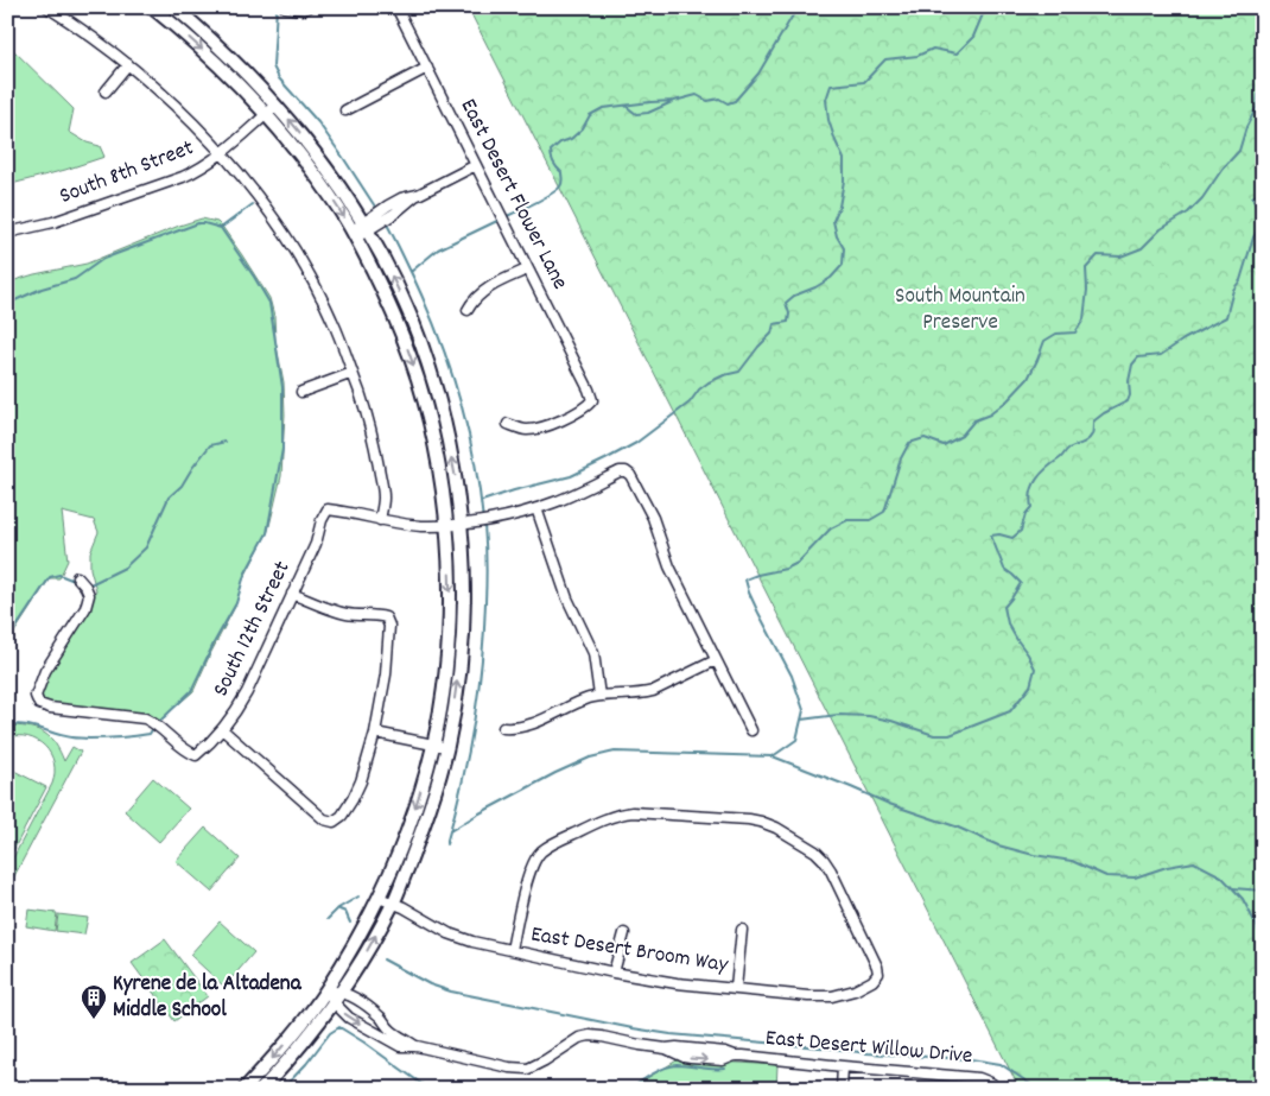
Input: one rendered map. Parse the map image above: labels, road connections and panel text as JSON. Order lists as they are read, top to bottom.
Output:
{
  "streets": {
    "street": [
      "South 8th Street",
      "East Desert Flower Lane",
      "South 12th Street",
      "East Desert Broom Way",
      "East Desert Willow Drive"
    ]
  },
  "parks": ["South Mountain Preserve"],
  "places": {
    "building": ["Kyrene de la Altadena Middle School"]
  }
}
